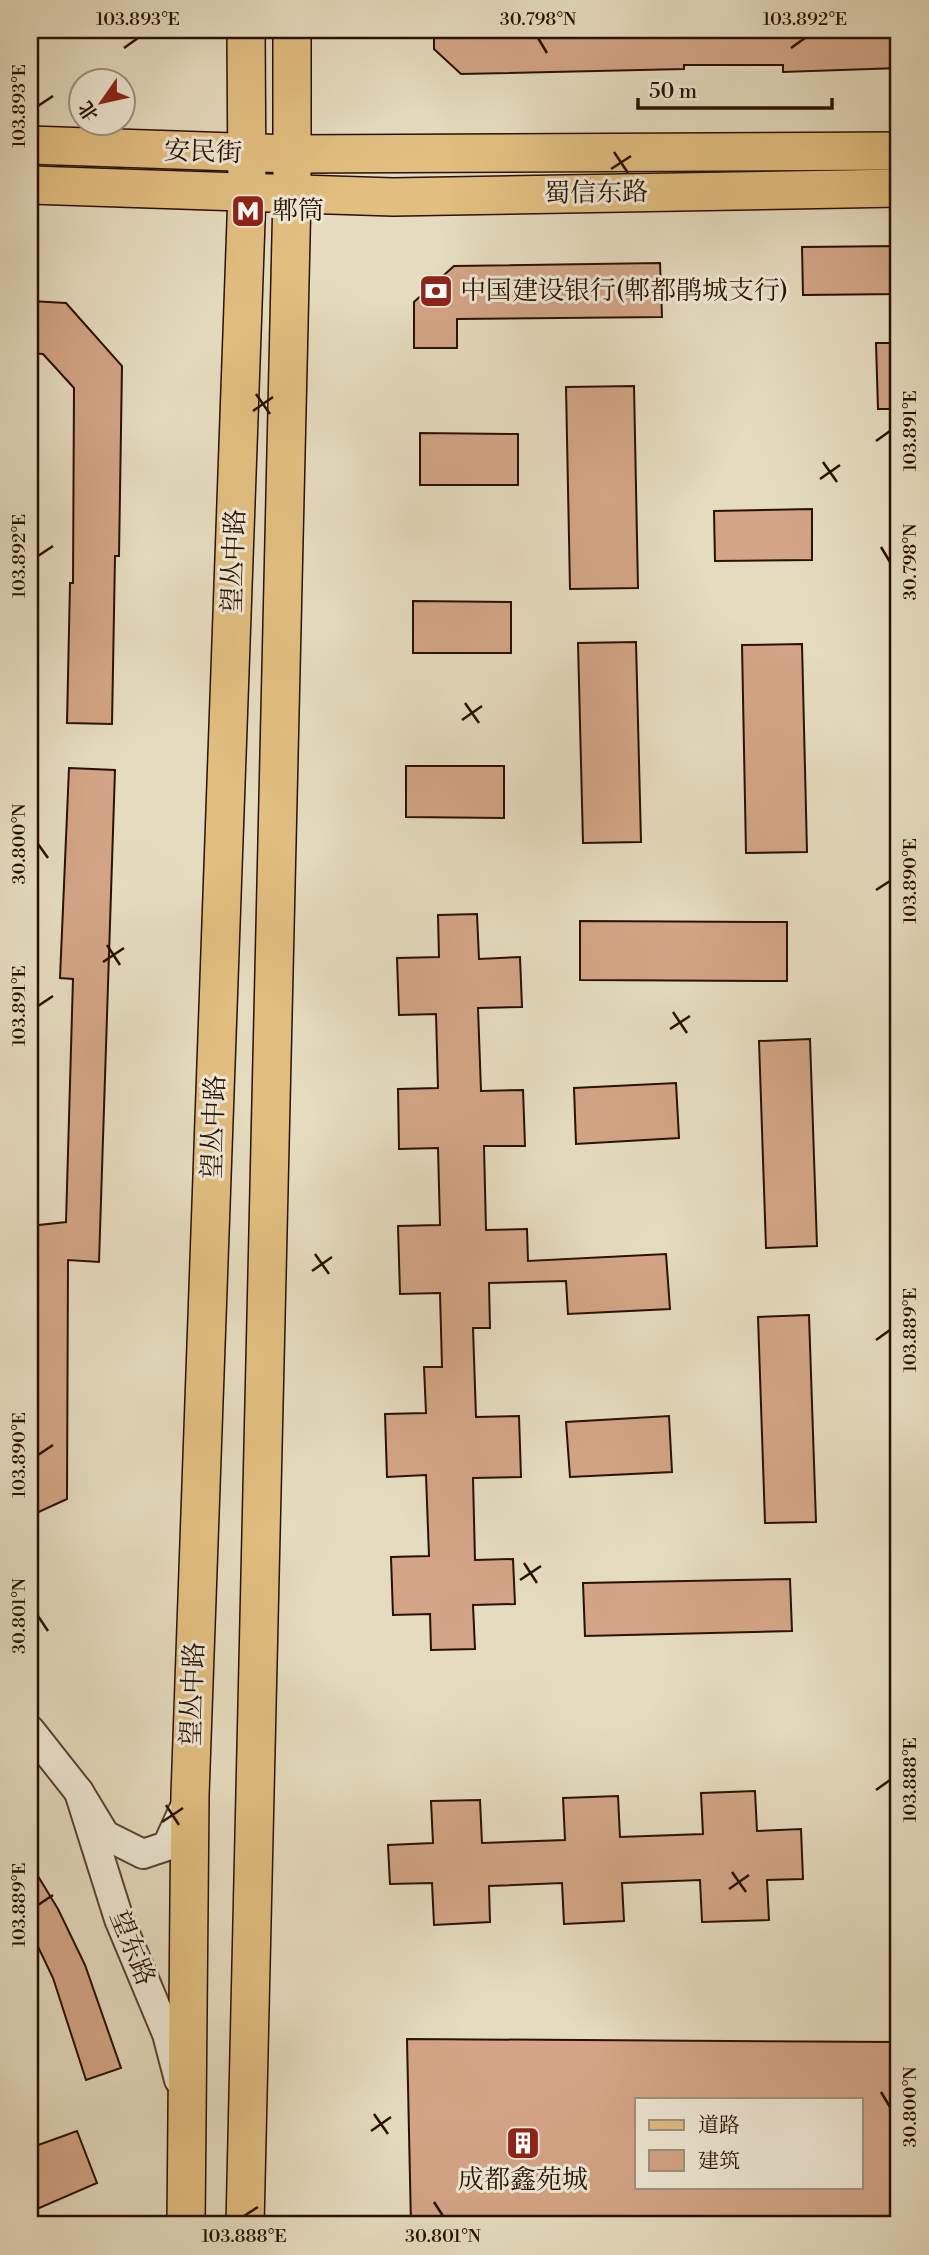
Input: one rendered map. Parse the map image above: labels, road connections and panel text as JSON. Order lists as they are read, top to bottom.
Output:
{
  "streets": {
    "main road": ["安民街", "蜀信东路", "望丛中路"],
    "street": ["望东路"]
  },
  "crossings": [
    ["安民街", "蜀信东路"],
    ["安民街", "望丛中路"],
    ["蜀信东路", "望丛中路"],
    ["望丛中路", "望东路"]
  ],
  "places": {
    "metro station": ["郫筒"],
    "bank": ["中国建设银行(郫都鹃城支行)"],
    "building": ["成都鑫苑城"]
  },
  "legend": ["道路", "建筑"],
  "scale_bar": "50 m",
  "north": "bottom left",
  "coordinates": [
    "103.893°E",
    "30.798°N",
    "103.892°E",
    "103.891°E",
    "30.800°N",
    "103.890°E",
    "103.889°E",
    "30.801°N",
    "103.888°E"
  ]
}
